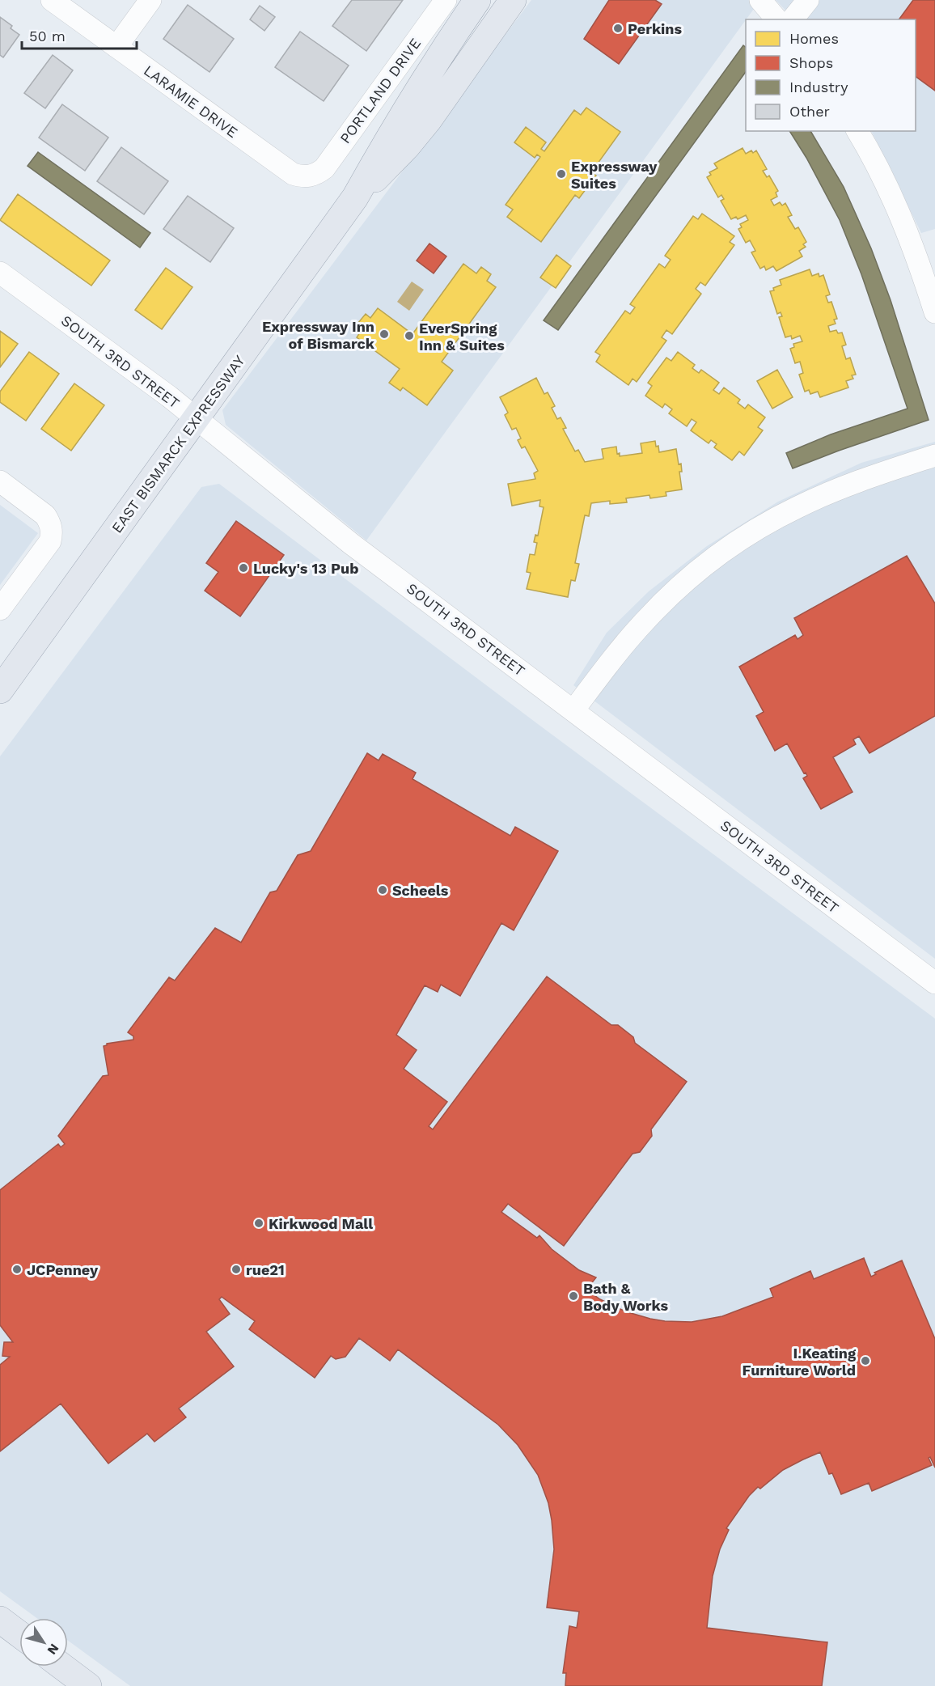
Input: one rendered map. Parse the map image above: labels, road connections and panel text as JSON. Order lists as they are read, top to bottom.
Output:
{
  "streets": {
    "main road": ["EAST BISMARCK EXPRESSWAY"],
    "street": ["PORTLAND DRIVE", "LARAMIE DRIVE", "SOUTH 3RD STREET"]
  },
  "crossings": [
    ["PORTLAND DRIVE", "LARAMIE DRIVE"],
    ["SOUTH 3RD STREET", "EAST BISMARCK EXPRESSWAY"]
  ],
  "places": [
    "Perkins",
    "Expressway Suites",
    "Expressway Inn of Bismarck",
    "EverSpring Inn & Suites",
    "Lucky's 13 Pub",
    "Scheels",
    "Kirkwood Mall",
    "JCPenney",
    "rue21",
    "Bath & Body Works",
    "I.Keating Furniture World"
  ],
  "legend": [
    "Homes",
    "Shops",
    "Industry",
    "Other"
  ],
  "scale_bar": "50 m",
  "north": "bottom right"
}
